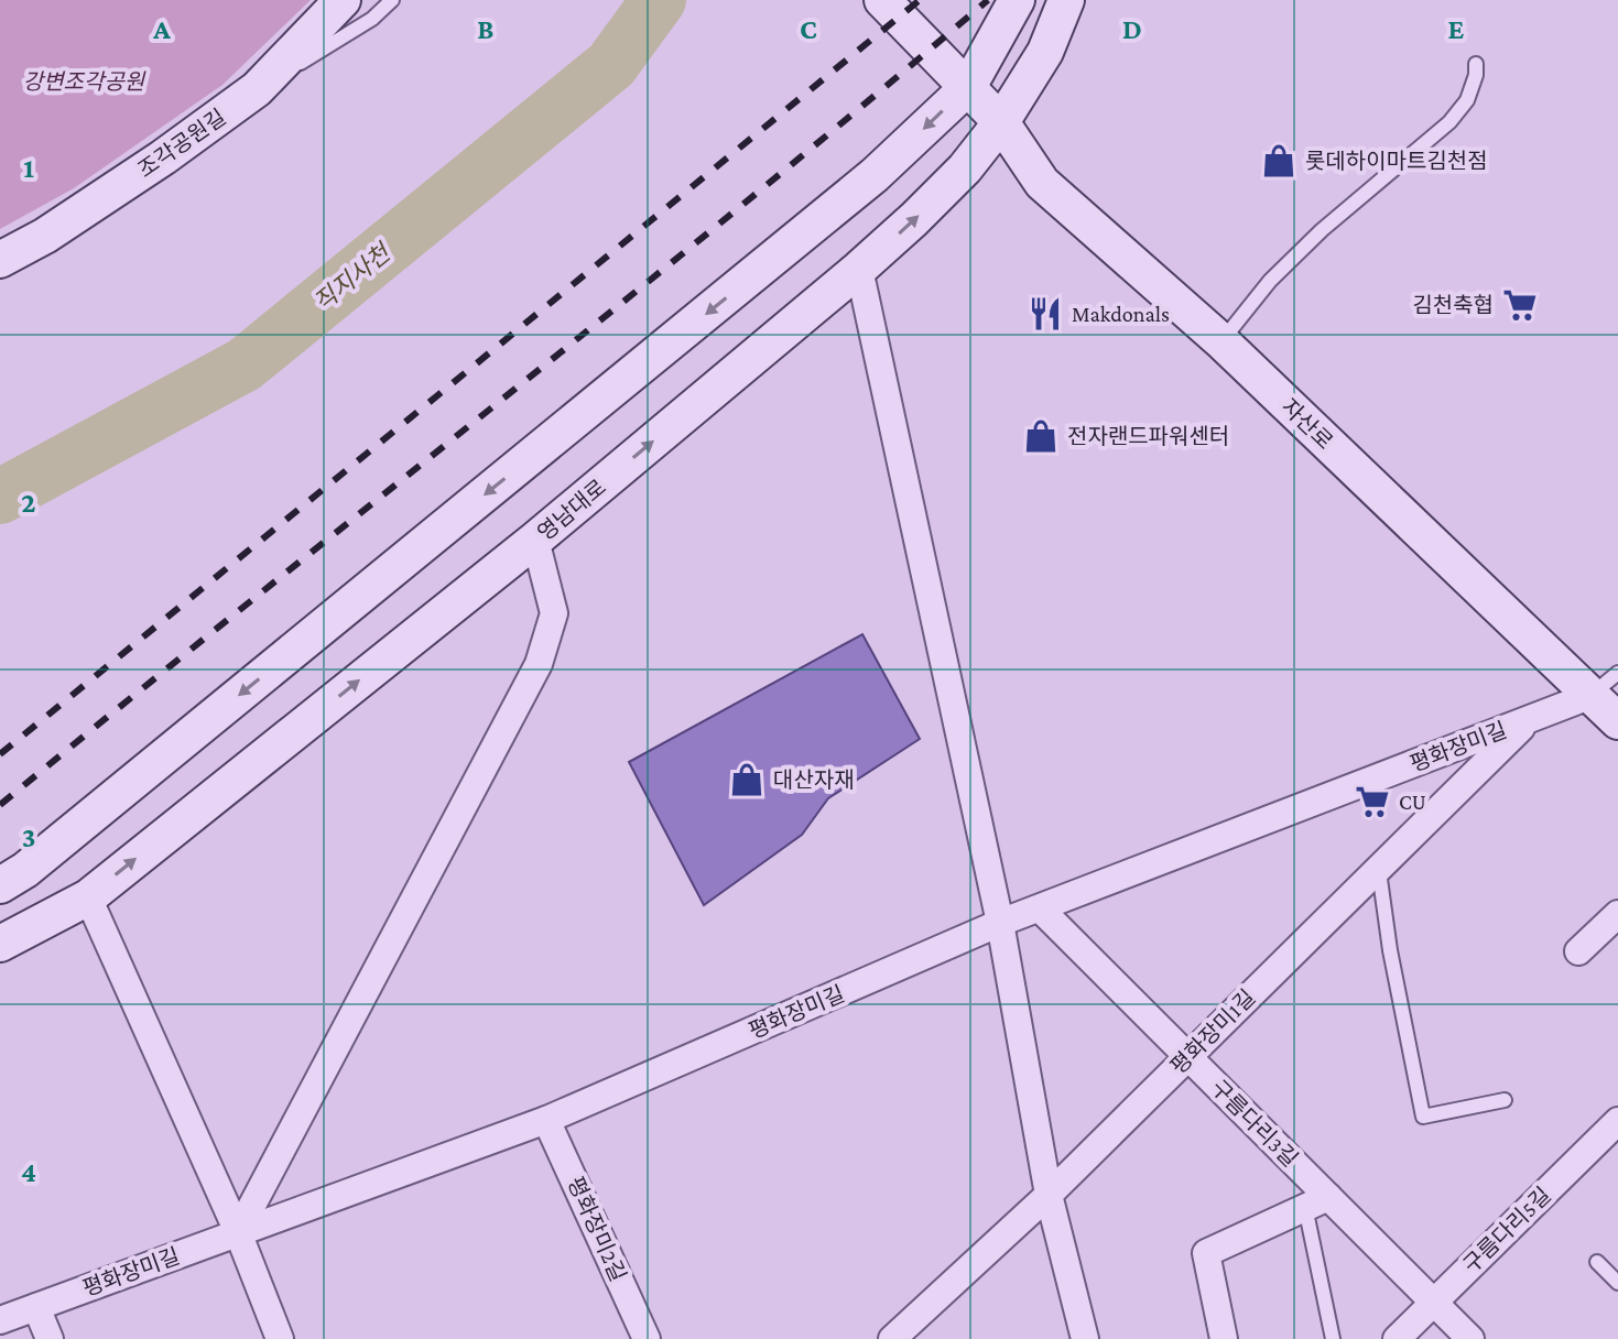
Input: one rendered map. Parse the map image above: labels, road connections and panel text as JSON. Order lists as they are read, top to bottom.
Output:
{
  "streets": {
    "main road": ["조각공원길", "자산로", "영남대로"],
    "street": [
      "평화장미길",
      "평화장미1길",
      "구름다리3길",
      "평화장미2길",
      "구름다리5길"
    ]
  },
  "crossings": [
    ["자산로", "영남대로"],
    ["자산로", "평화장미길"],
    ["평화장미길", "평화장미1길"],
    ["평화장미길", "구름다리3길"],
    ["평화장미길", "평화장미2길"],
    ["평화장미1길", "구름다리3길"],
    ["구름다리3길", "구름다리5길"]
  ],
  "water": ["직지사천"],
  "parks": ["강변조각공원"],
  "places": {
    "shop": ["롯데하이마트김천점", "전자랜드파워센터", "대산자재"],
    "supermarket": ["김천축협", "CU"],
    "restaurant": ["Makdonals"]
  },
  "grid": {
    "columns": [
      "A",
      "B",
      "C",
      "D",
      "E"
    ],
    "rows": [
      "1",
      "2",
      "3",
      "4"
    ]
  }
}
